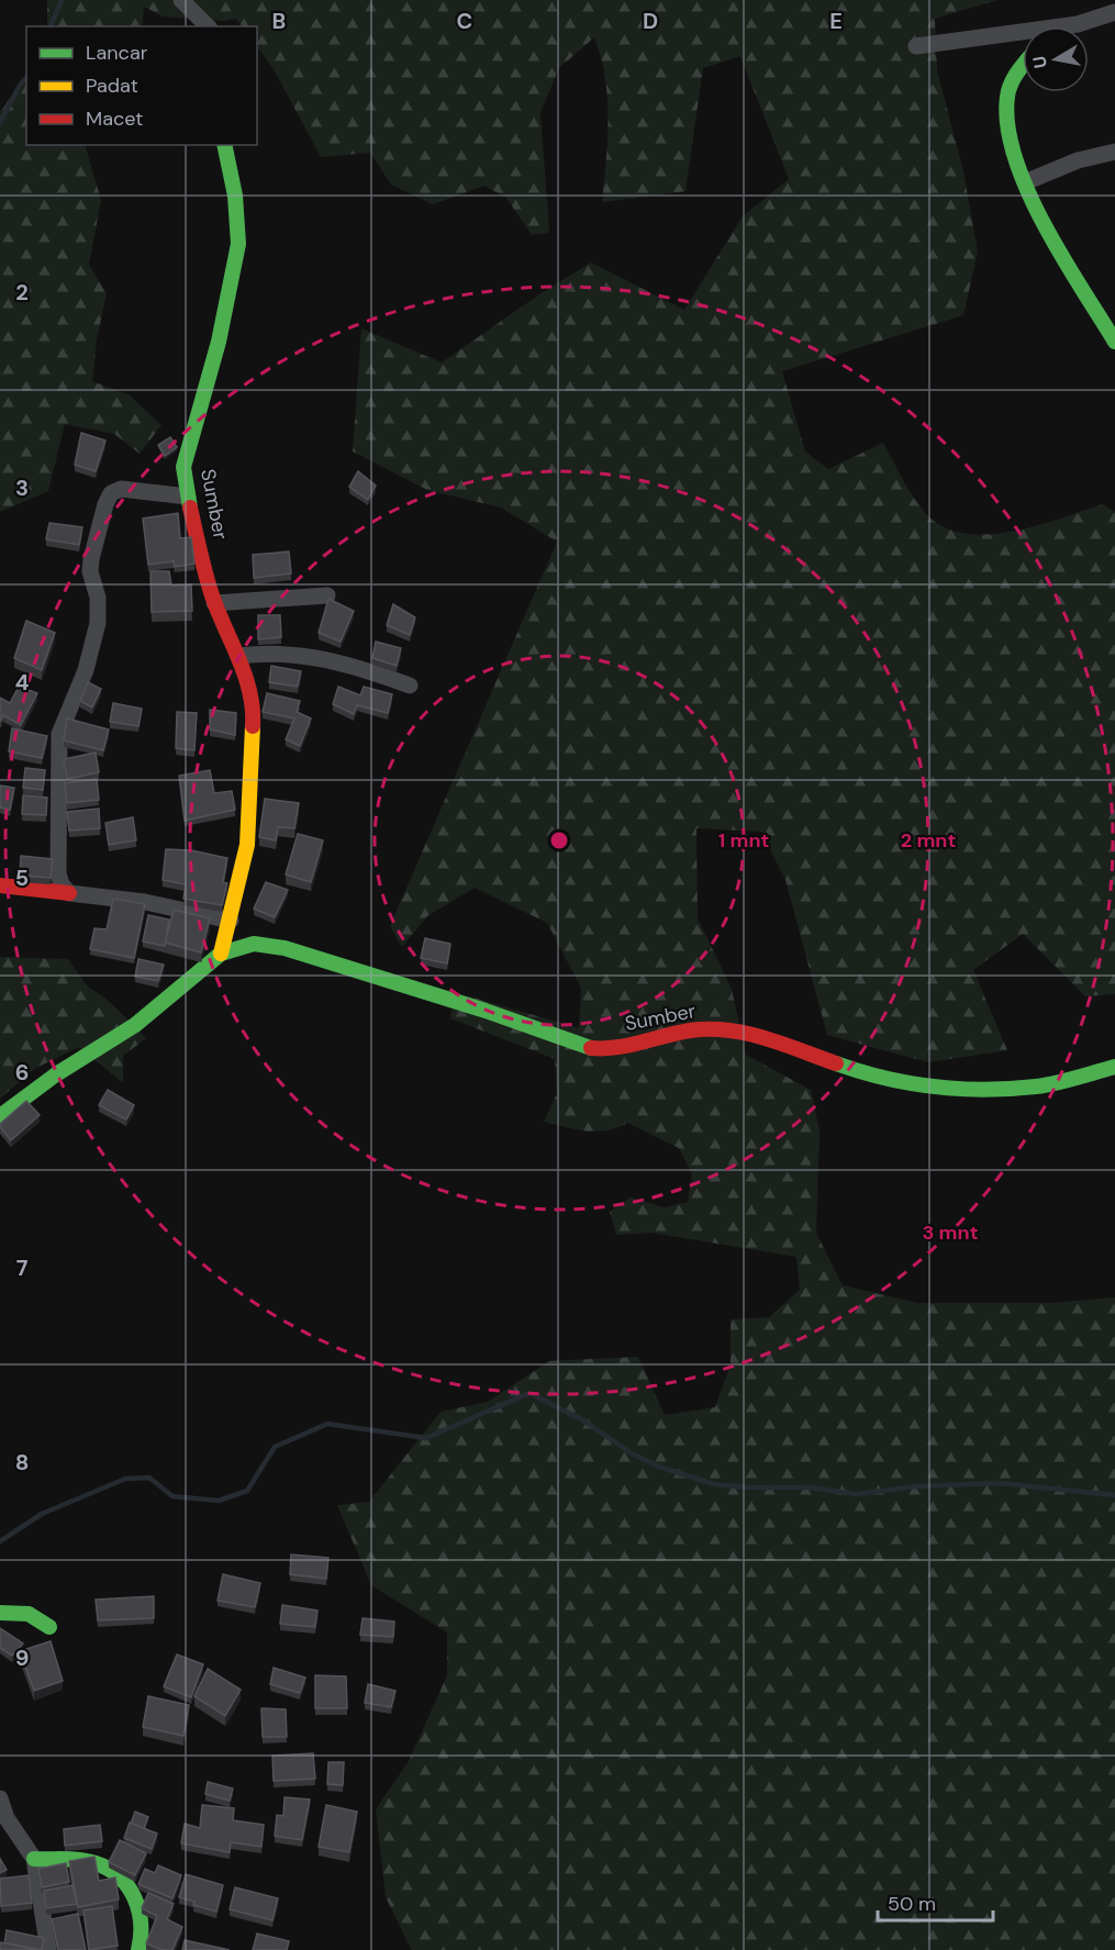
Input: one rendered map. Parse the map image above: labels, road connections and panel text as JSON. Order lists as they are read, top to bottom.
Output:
{
  "streets": {
    "street": ["Sumber"]
  },
  "legend": ["Lancar", "Padat", "Macet"],
  "scale_bar": "50 m",
  "north": "left",
  "grid": {
    "columns": [
      "B",
      "C",
      "D",
      "E"
    ],
    "rows": [
      "2",
      "3",
      "4",
      "5",
      "6",
      "7",
      "8",
      "9"
    ]
  },
  "rings": ["1 mnt", "2 mnt", "3 mnt"]
}
